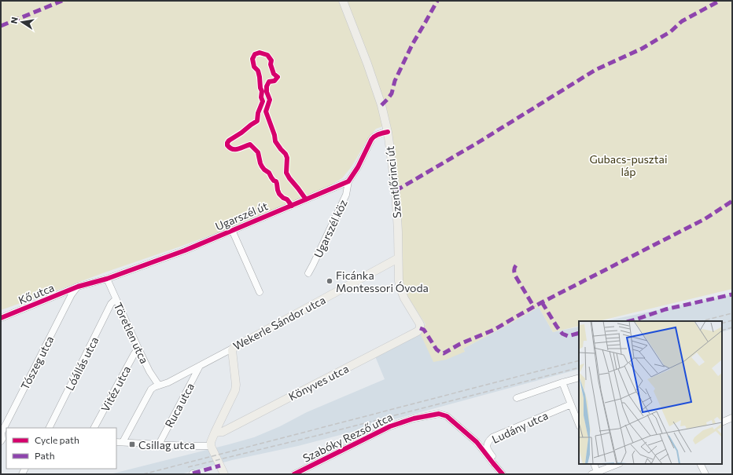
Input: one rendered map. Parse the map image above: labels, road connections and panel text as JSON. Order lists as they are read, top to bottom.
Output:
{
  "streets": {
    "main road": ["Szentlőrinci út", "Wekerle Sándor utca", "Könyves utca"],
    "street": [
      "Ugarszél út",
      "Ugarszél köz",
      "Kő utca",
      "Töretlen utca",
      "Tószeg utca",
      "Lóállás utca",
      "Vitéz utca",
      "Ruca utca",
      "Ludány utca",
      "Szabóky Rezső utca"
    ]
  },
  "crossings": [
    ["Szentlőrinci út", "Wekerle Sándor utca"],
    ["Szentlőrinci út", "Könyves utca"],
    ["Ugarszél út", "Ugarszél köz"],
    ["Ugarszél út", "Kő utca"],
    ["Ugarszél út", "Töretlen utca"],
    ["Ugarszél út", "Tószeg utca"],
    ["Kő utca", "Tószeg utca"],
    ["Wekerle Sándor utca", "Töretlen utca"],
    ["Wekerle Sándor utca", "Ruca utca"],
    ["Töretlen utca", "Lóállás utca"],
    ["Töretlen utca", "Vitéz utca"]
  ],
  "parks": ["Gubacs-pusztai láp"],
  "places": {
    "other": ["Ficánka Montessori Óvoda"],
    "transit": ["Csillag utca"]
  },
  "legend": ["Cycle path", "Path"],
  "north": "left"
}
